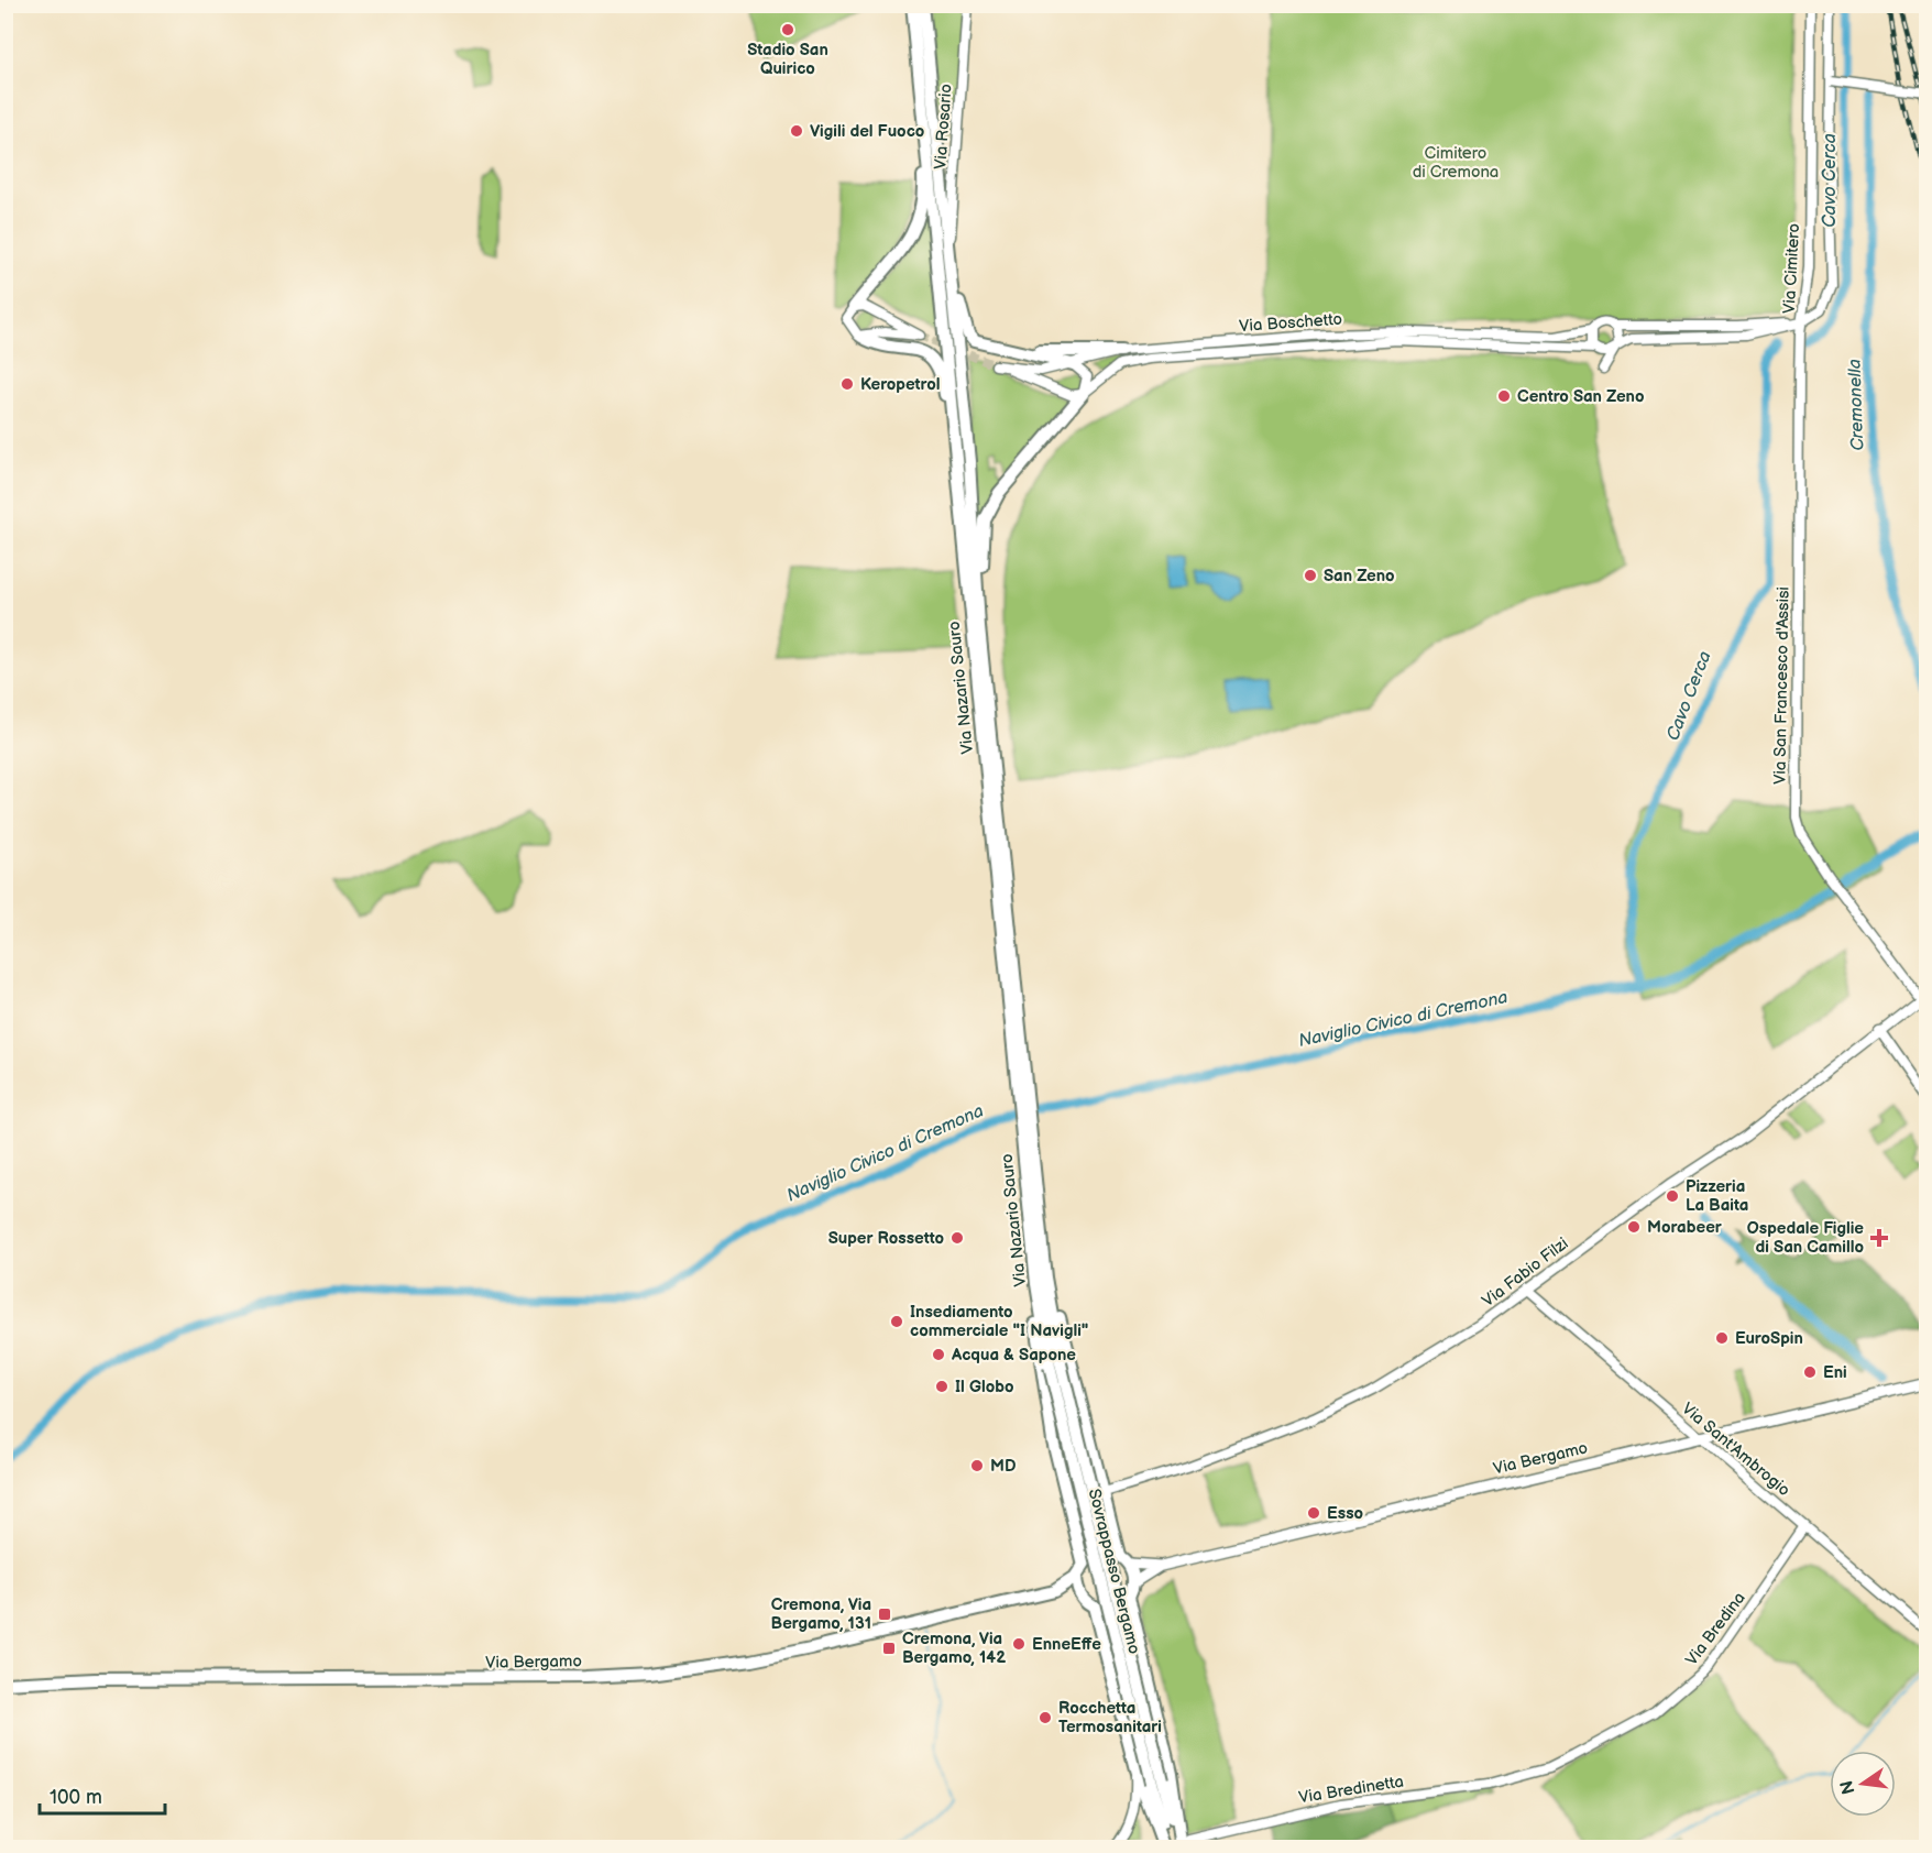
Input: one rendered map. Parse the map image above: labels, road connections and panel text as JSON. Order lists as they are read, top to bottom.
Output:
{
  "streets": {
    "main road": ["Via Nazario Sauro", "Via Bergamo", "Sovrappasso Bergamo"],
    "street": [
      "Via Rosario",
      "Via Cimitero",
      "Via Boschetto",
      "Via San Francesco d'Assisi",
      "Via Fabio Filzi",
      "Via Sant'Ambrogio",
      "Via Bredina",
      "Via Bredinetta"
    ]
  },
  "crossings": [
    ["Via Rosario", "Via Nazario Sauro"],
    ["Via Cimitero", "Via Boschetto"],
    ["Via Cimitero", "Via San Francesco d'Assisi"],
    ["Via Boschetto", "Via San Francesco d'Assisi"],
    ["Via San Francesco d'Assisi", "Via Fabio Filzi"],
    ["Via Nazario Sauro", "Sovrappasso Bergamo"],
    ["Via Fabio Filzi", "Via Sant'Ambrogio"],
    ["Via Sant'Ambrogio", "Via Bergamo"],
    ["Via Sant'Ambrogio", "Via Bredina"],
    ["Via Bredina", "Via Bredinetta"]
  ],
  "water": ["Cavo Cerca", "Cremonella", "Naviglio Civico di Cremona"],
  "parks": ["Cimitero di Cremona"],
  "places": {
    "other": [
      "Stadio San Quirico",
      "Vigili del Fuoco",
      "Keropetrol",
      "Centro San Zeno",
      "San Zeno",
      "Pizzeria La Baita",
      "Morabeer",
      "Super Rossetto",
      "Insediamento commerciale \"I Navigli\"",
      "EuroSpin",
      "Acqua & Sapone",
      "Eni",
      "Il Globo",
      "MD",
      "Esso",
      "EnneEffe",
      "Rocchetta Termosanitari"
    ],
    "health": ["Ospedale Figlie di San Camillo"],
    "transit": ["Cremona, Via Bergamo, 131", "Cremona, Via Bergamo, 142"]
  },
  "scale_bar": "100 m",
  "north": "left"
}
